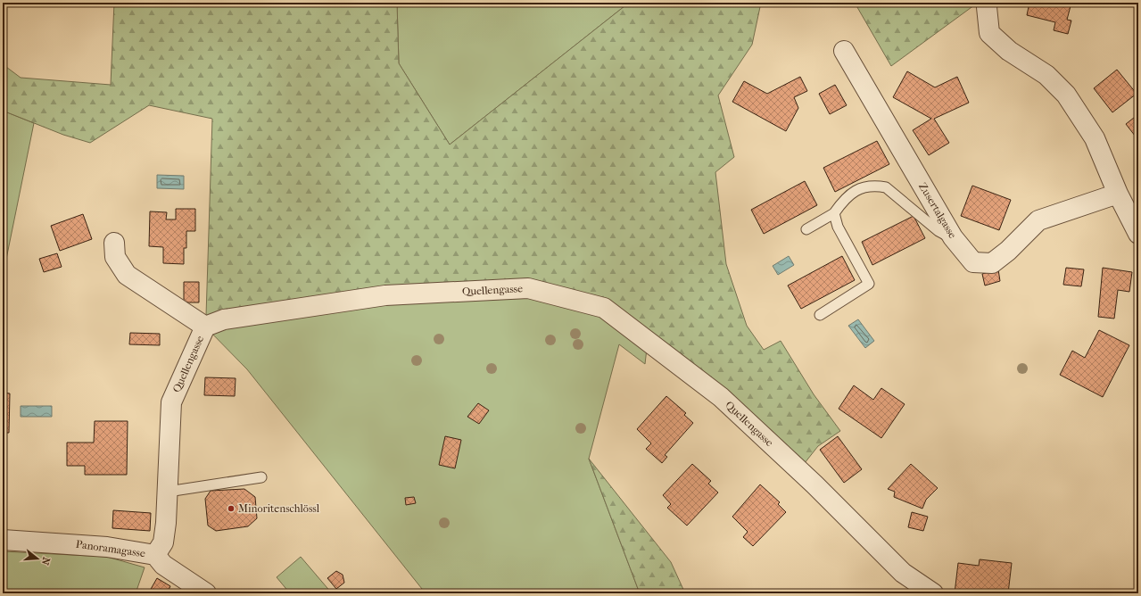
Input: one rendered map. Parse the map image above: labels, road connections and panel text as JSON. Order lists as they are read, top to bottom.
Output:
{
  "streets": {
    "street": ["Zusertalgasse", "Quellengasse", "Panoramagasse"]
  },
  "crossings": [
    ["Quellengasse", "Panoramagasse"]
  ],
  "places": ["Minoritenschlössl"],
  "north": "right"
}
